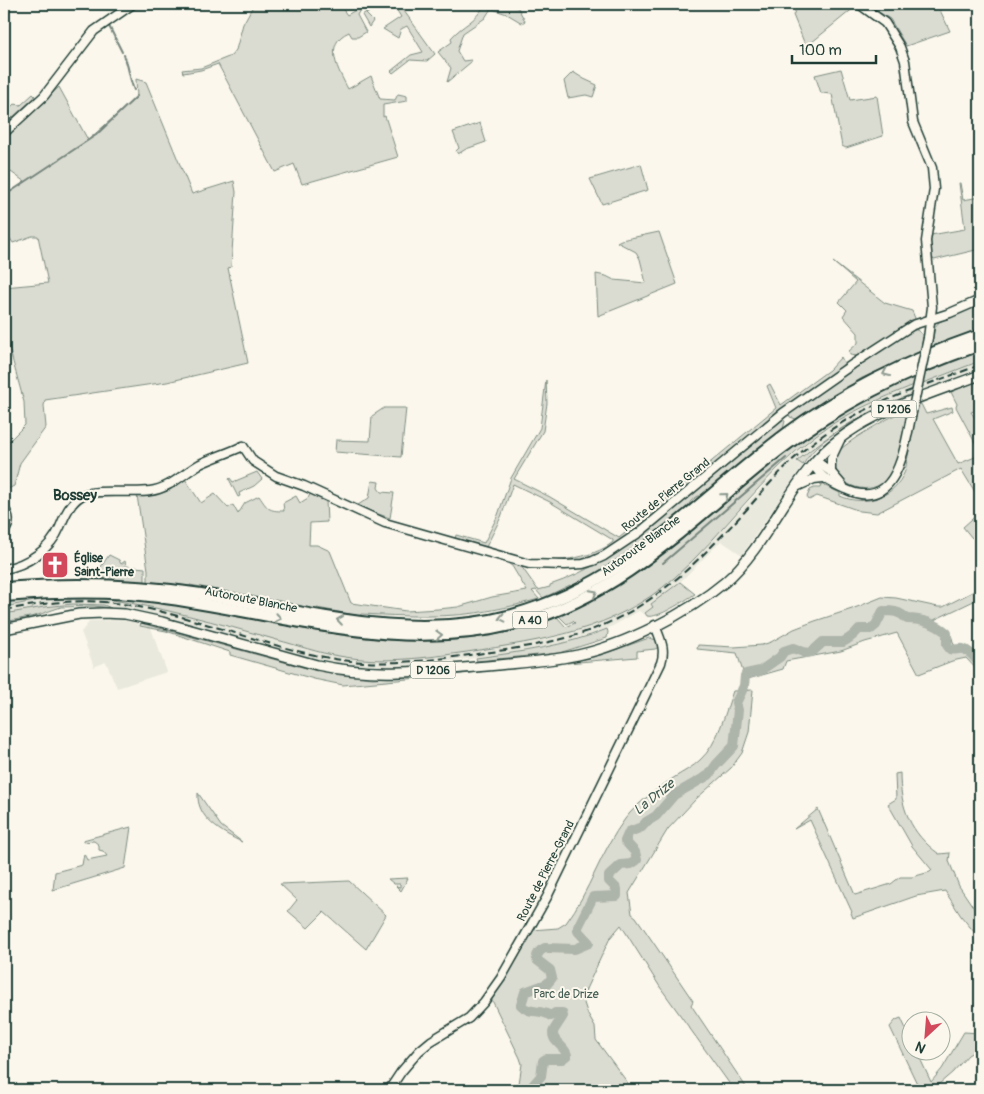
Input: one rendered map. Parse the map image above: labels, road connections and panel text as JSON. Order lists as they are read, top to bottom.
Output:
{
  "streets": {
    "highway": ["Autoroute Blanche", "A 40"],
    "main road": ["D 1206"],
    "street": ["Route de Pierre Grand", "Route de Pierre-Grand"]
  },
  "crossings": [
    ["D 1206", "Route de Pierre-Grand"]
  ],
  "districts": ["Bossey"],
  "water": ["La Drize"],
  "parks": ["Parc de Drize"],
  "places": {
    "church": ["Église Saint-Pierre"]
  },
  "scale_bar": "100 m",
  "north": "bottom left"
}
